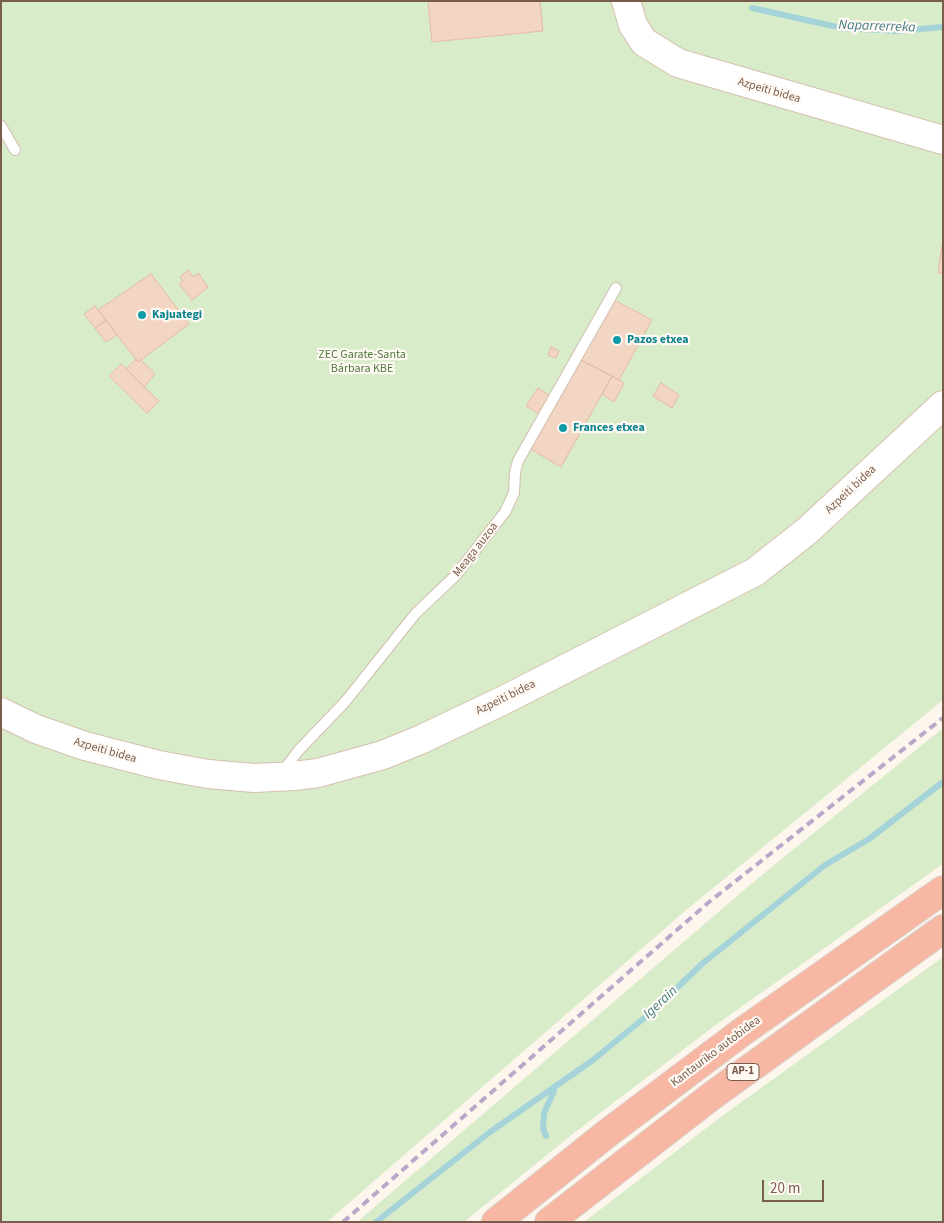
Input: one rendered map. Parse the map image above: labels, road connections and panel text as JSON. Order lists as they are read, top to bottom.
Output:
{
  "streets": {
    "highway": ["Kantauriko autobidea", "AP-1"],
    "main road": ["Azpeiti bidea"],
    "lane": ["Meaga auzoa"]
  },
  "crossings": [
    ["Azpeiti bidea", "Meaga auzoa"]
  ],
  "water": ["Naparrerreka", "Igerain"],
  "parks": ["ZEC Garate-Santa Bárbara KBE"],
  "places": ["Kajuategi", "Pazos etxea", "Frances etxea"],
  "scale_bar": "20 m"
}
